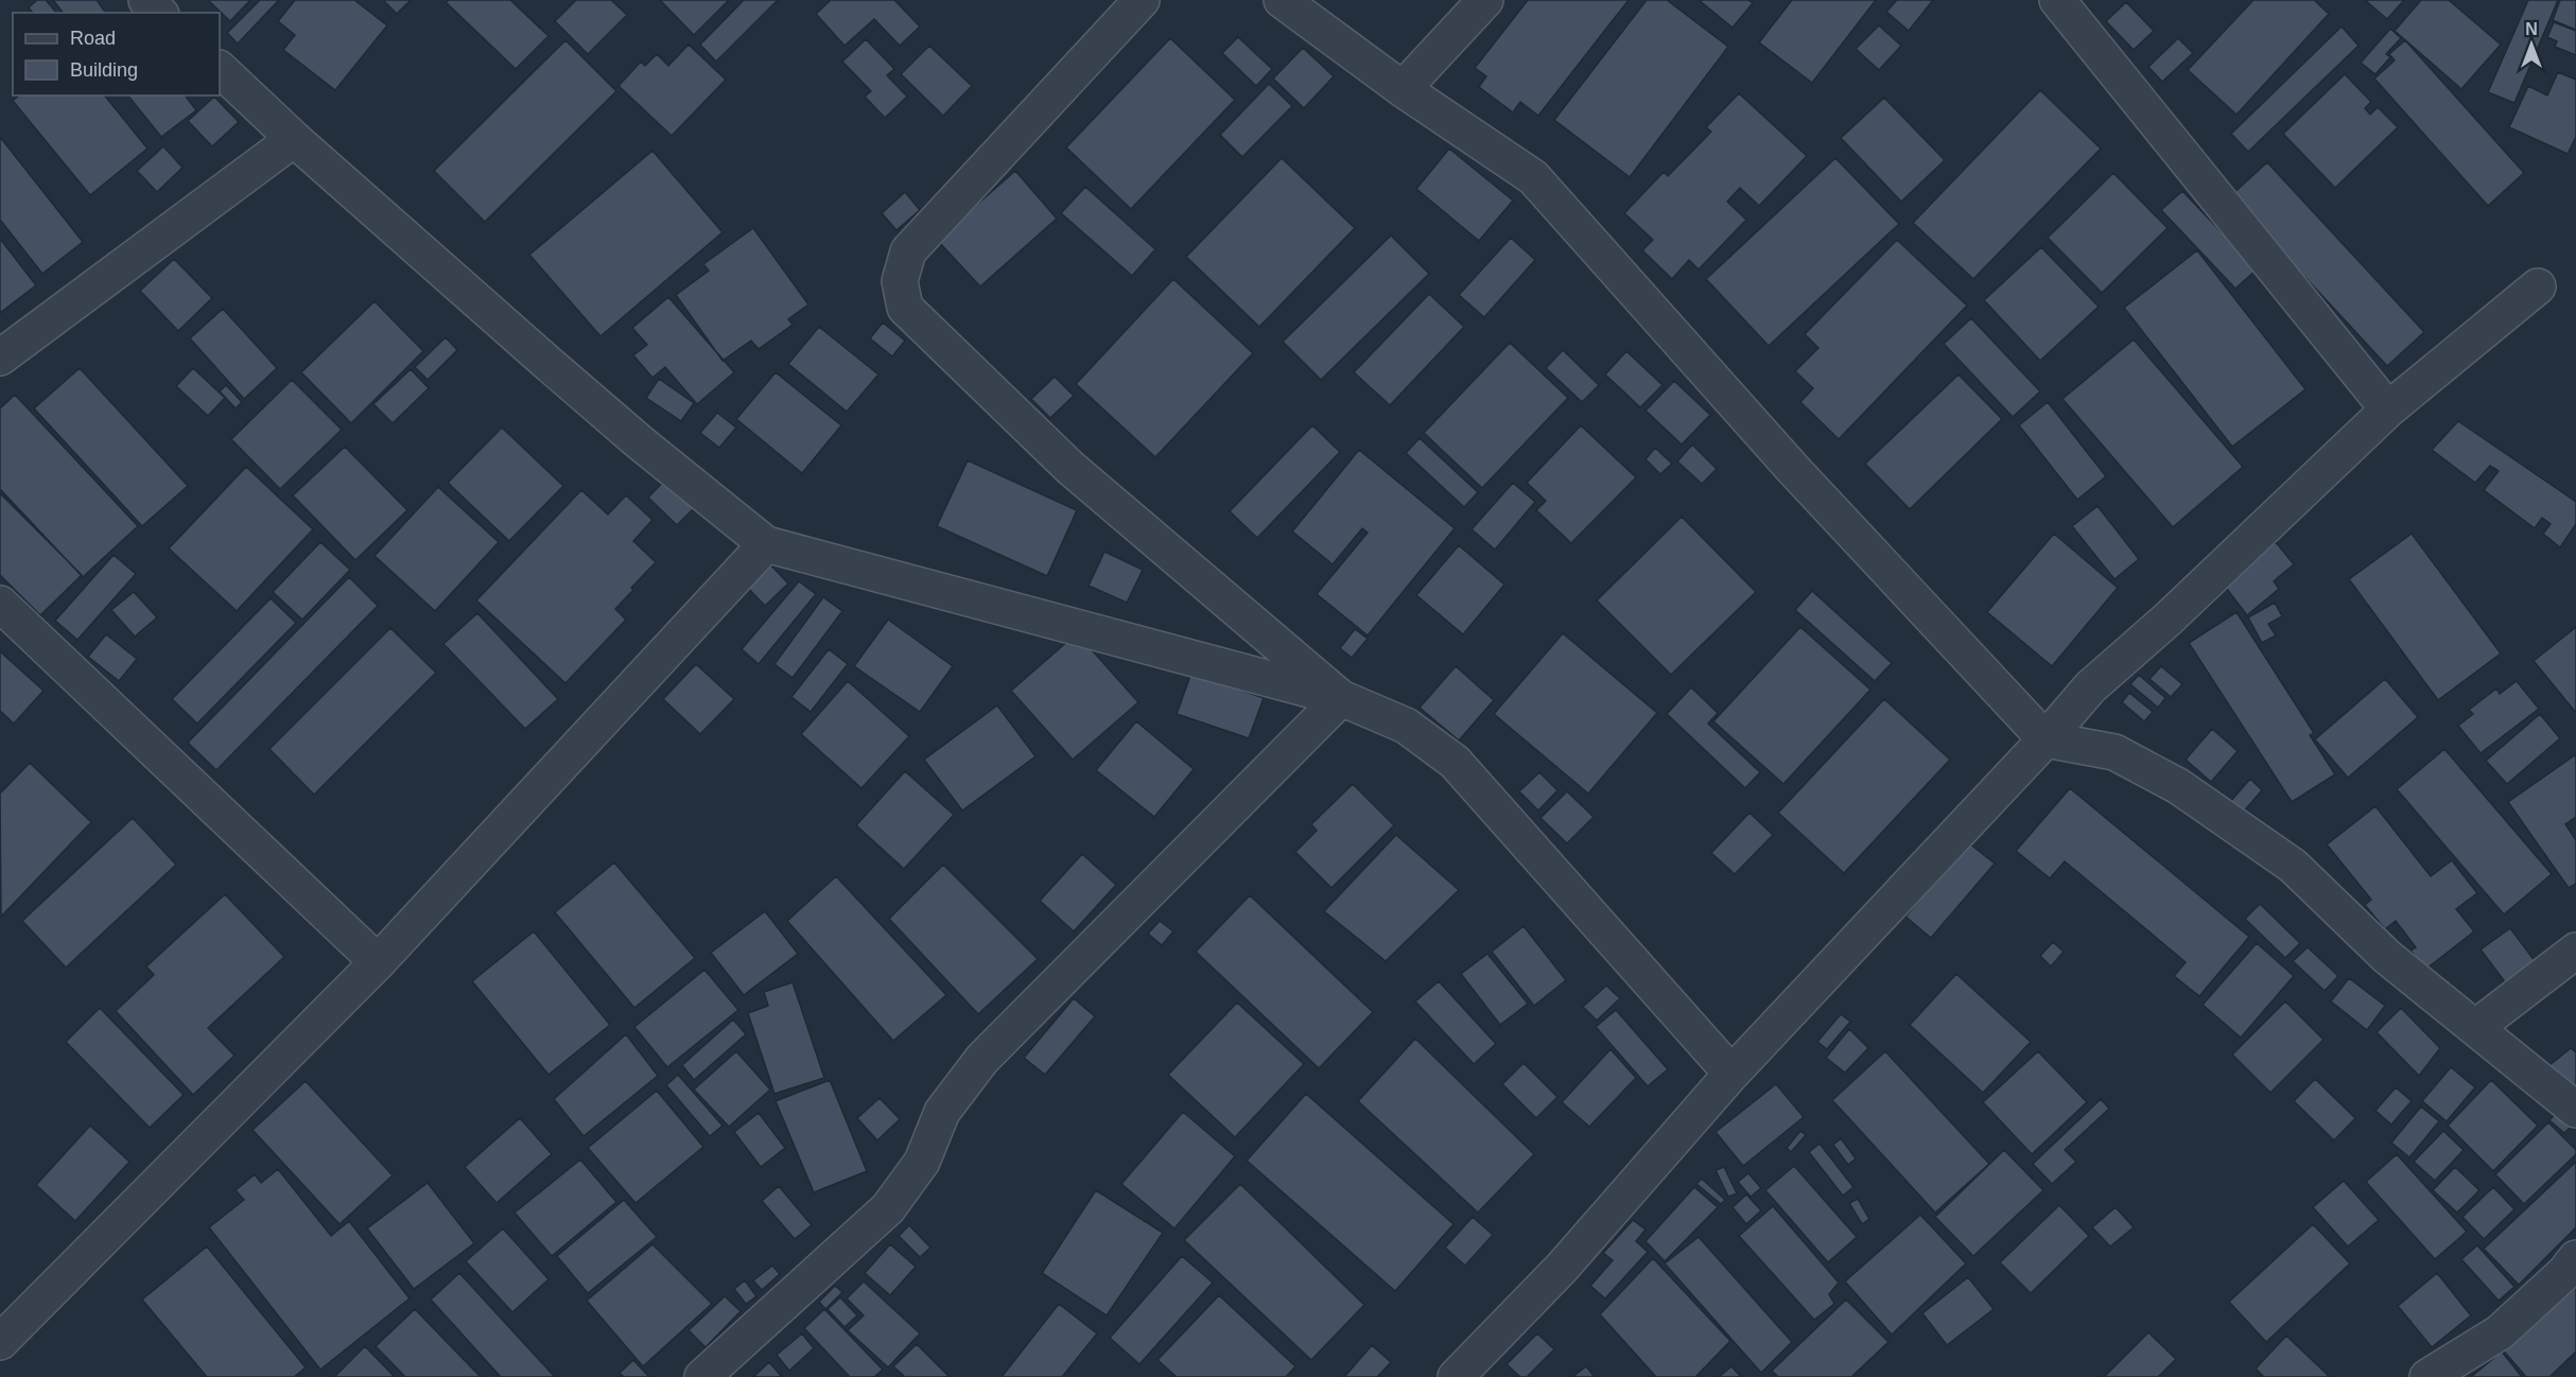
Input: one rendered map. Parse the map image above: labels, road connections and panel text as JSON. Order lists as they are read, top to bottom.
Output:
{
  "legend": ["Road", "Building"],
  "north": "top"
}
